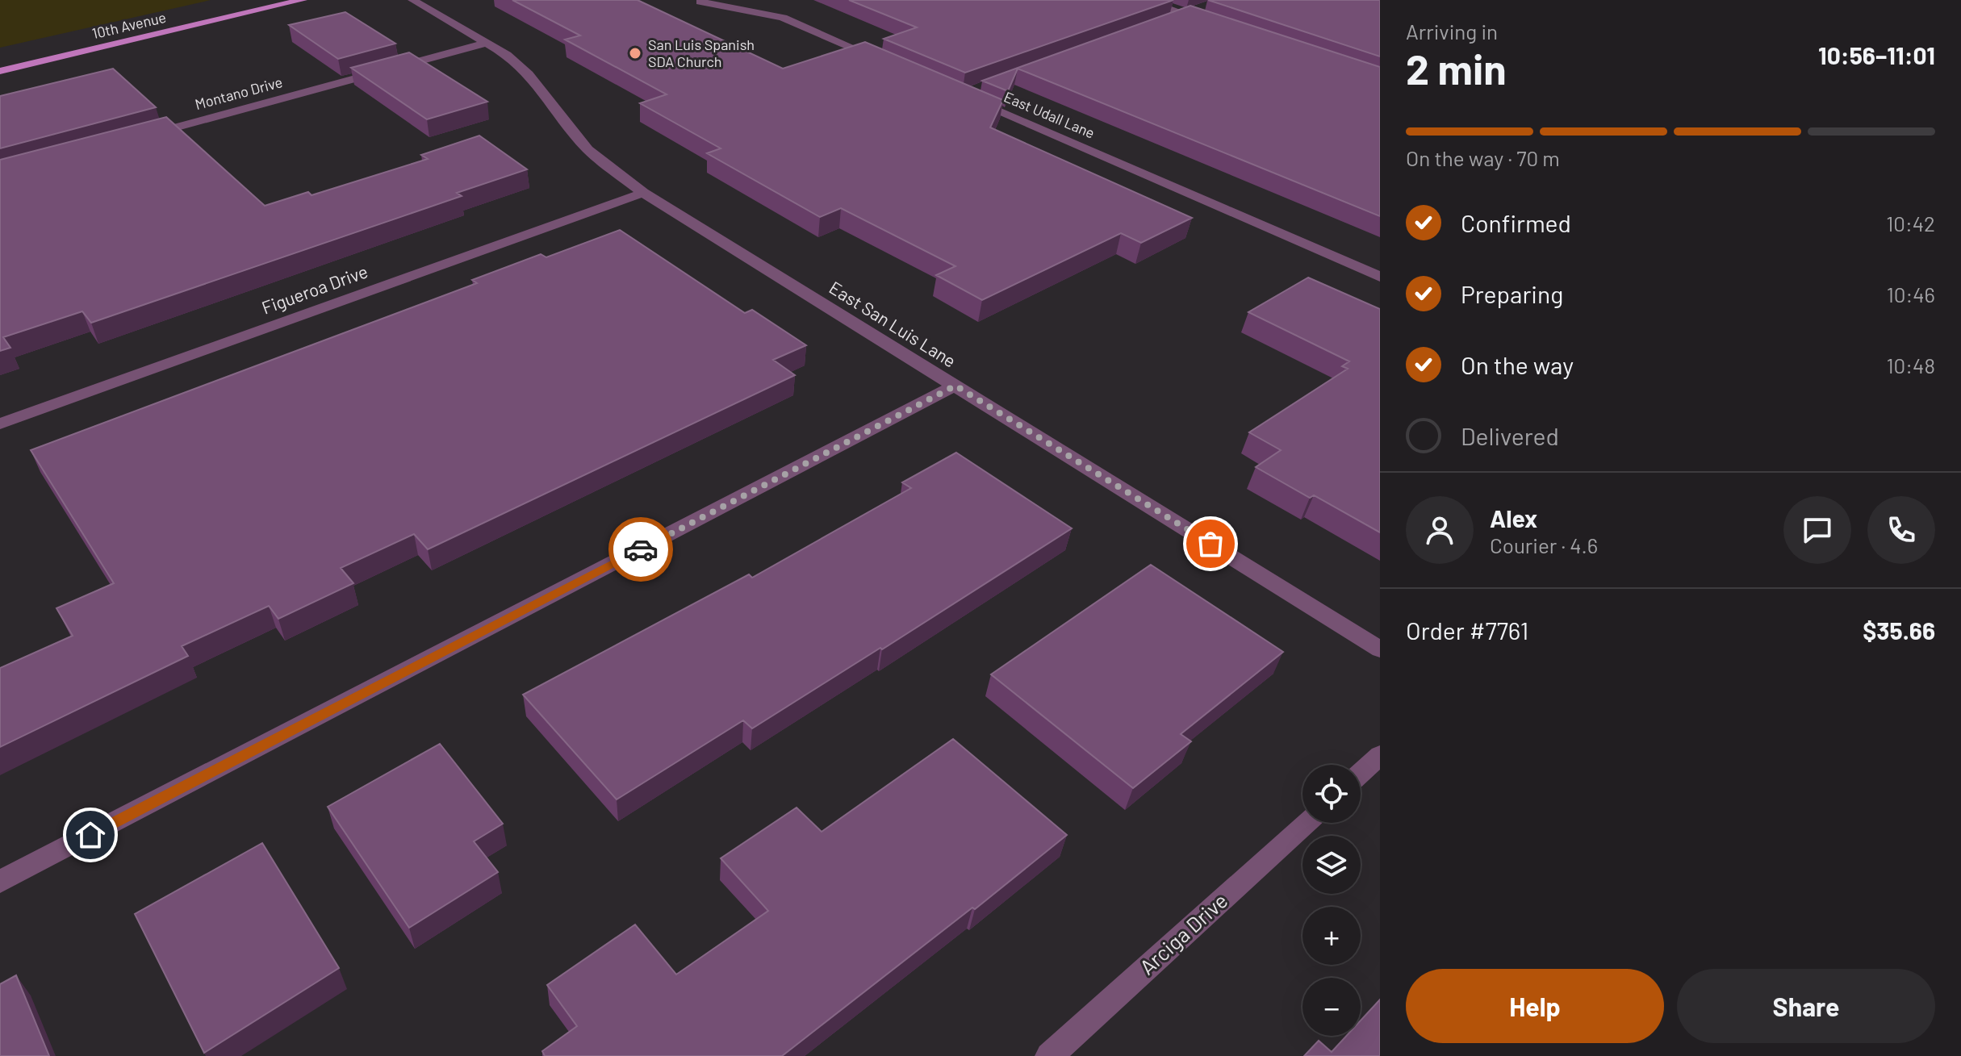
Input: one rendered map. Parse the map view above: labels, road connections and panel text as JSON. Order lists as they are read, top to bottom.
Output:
{
  "streets": {
    "main road": ["10th Avenue"],
    "street": [
      "Montano Drive",
      "East Udall Lane",
      "Figueroa Drive",
      "East San Luis Lane",
      "Arciga Drive"
    ]
  },
  "crossings": [
    ["Montano Drive", "East San Luis Lane"],
    ["Figueroa Drive", "East San Luis Lane"]
  ],
  "places": ["San Luis Spanish SDA Church"],
  "page": {
    "heading": ["2 min", "Arriving in", "10:56–11:01"],
    "panel": [
      "Alex",
      "Courier · 4.6",
      "Order #7761",
      "$35.66"
    ],
    "bar": "On the way · 70 m",
    "list": [
      ["Confirmed", "10:42"],
      ["Preparing", "10:46"],
      ["On the way", "10:48"],
      "Delivered"
    ],
    "map_buttons": ["+", "−"],
    "buttons": ["Help", "Share"]
  }
}
